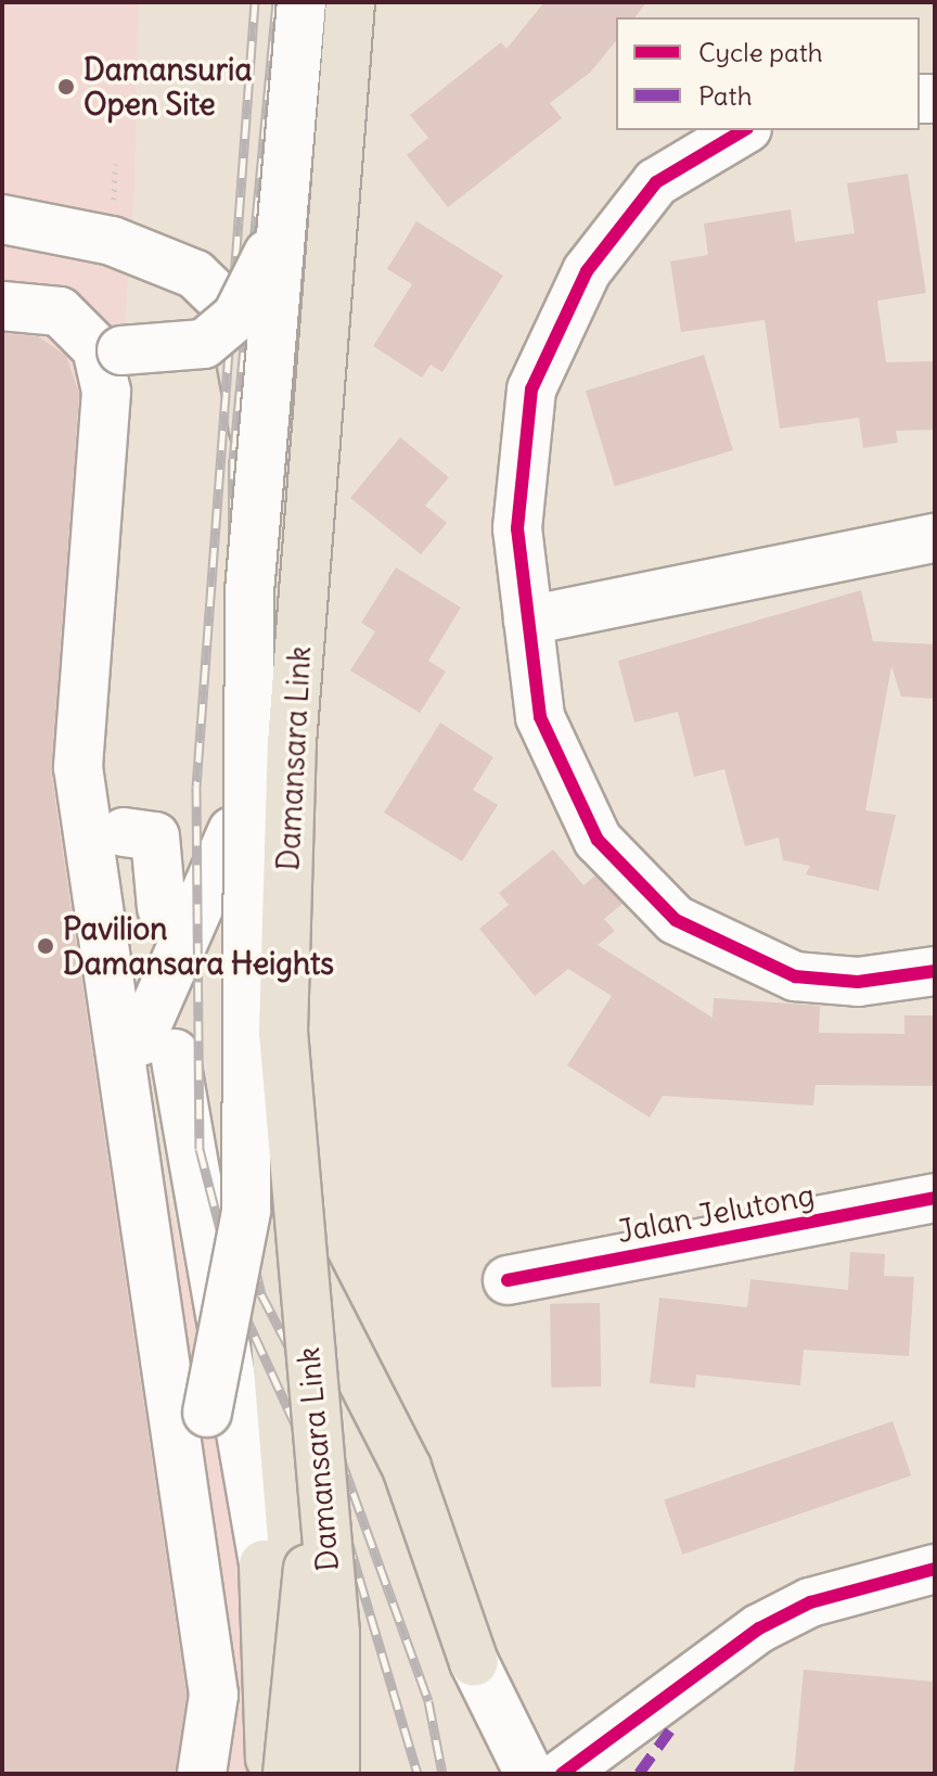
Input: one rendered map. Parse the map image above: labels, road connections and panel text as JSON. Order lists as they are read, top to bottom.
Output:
{
  "streets": {
    "highway": ["Damansara Link"],
    "street": ["Jalan Jelutong"]
  },
  "places": ["Damansuria Open Site", "Pavilion Damansara Heights"],
  "legend": ["Cycle path", "Path"]
}
